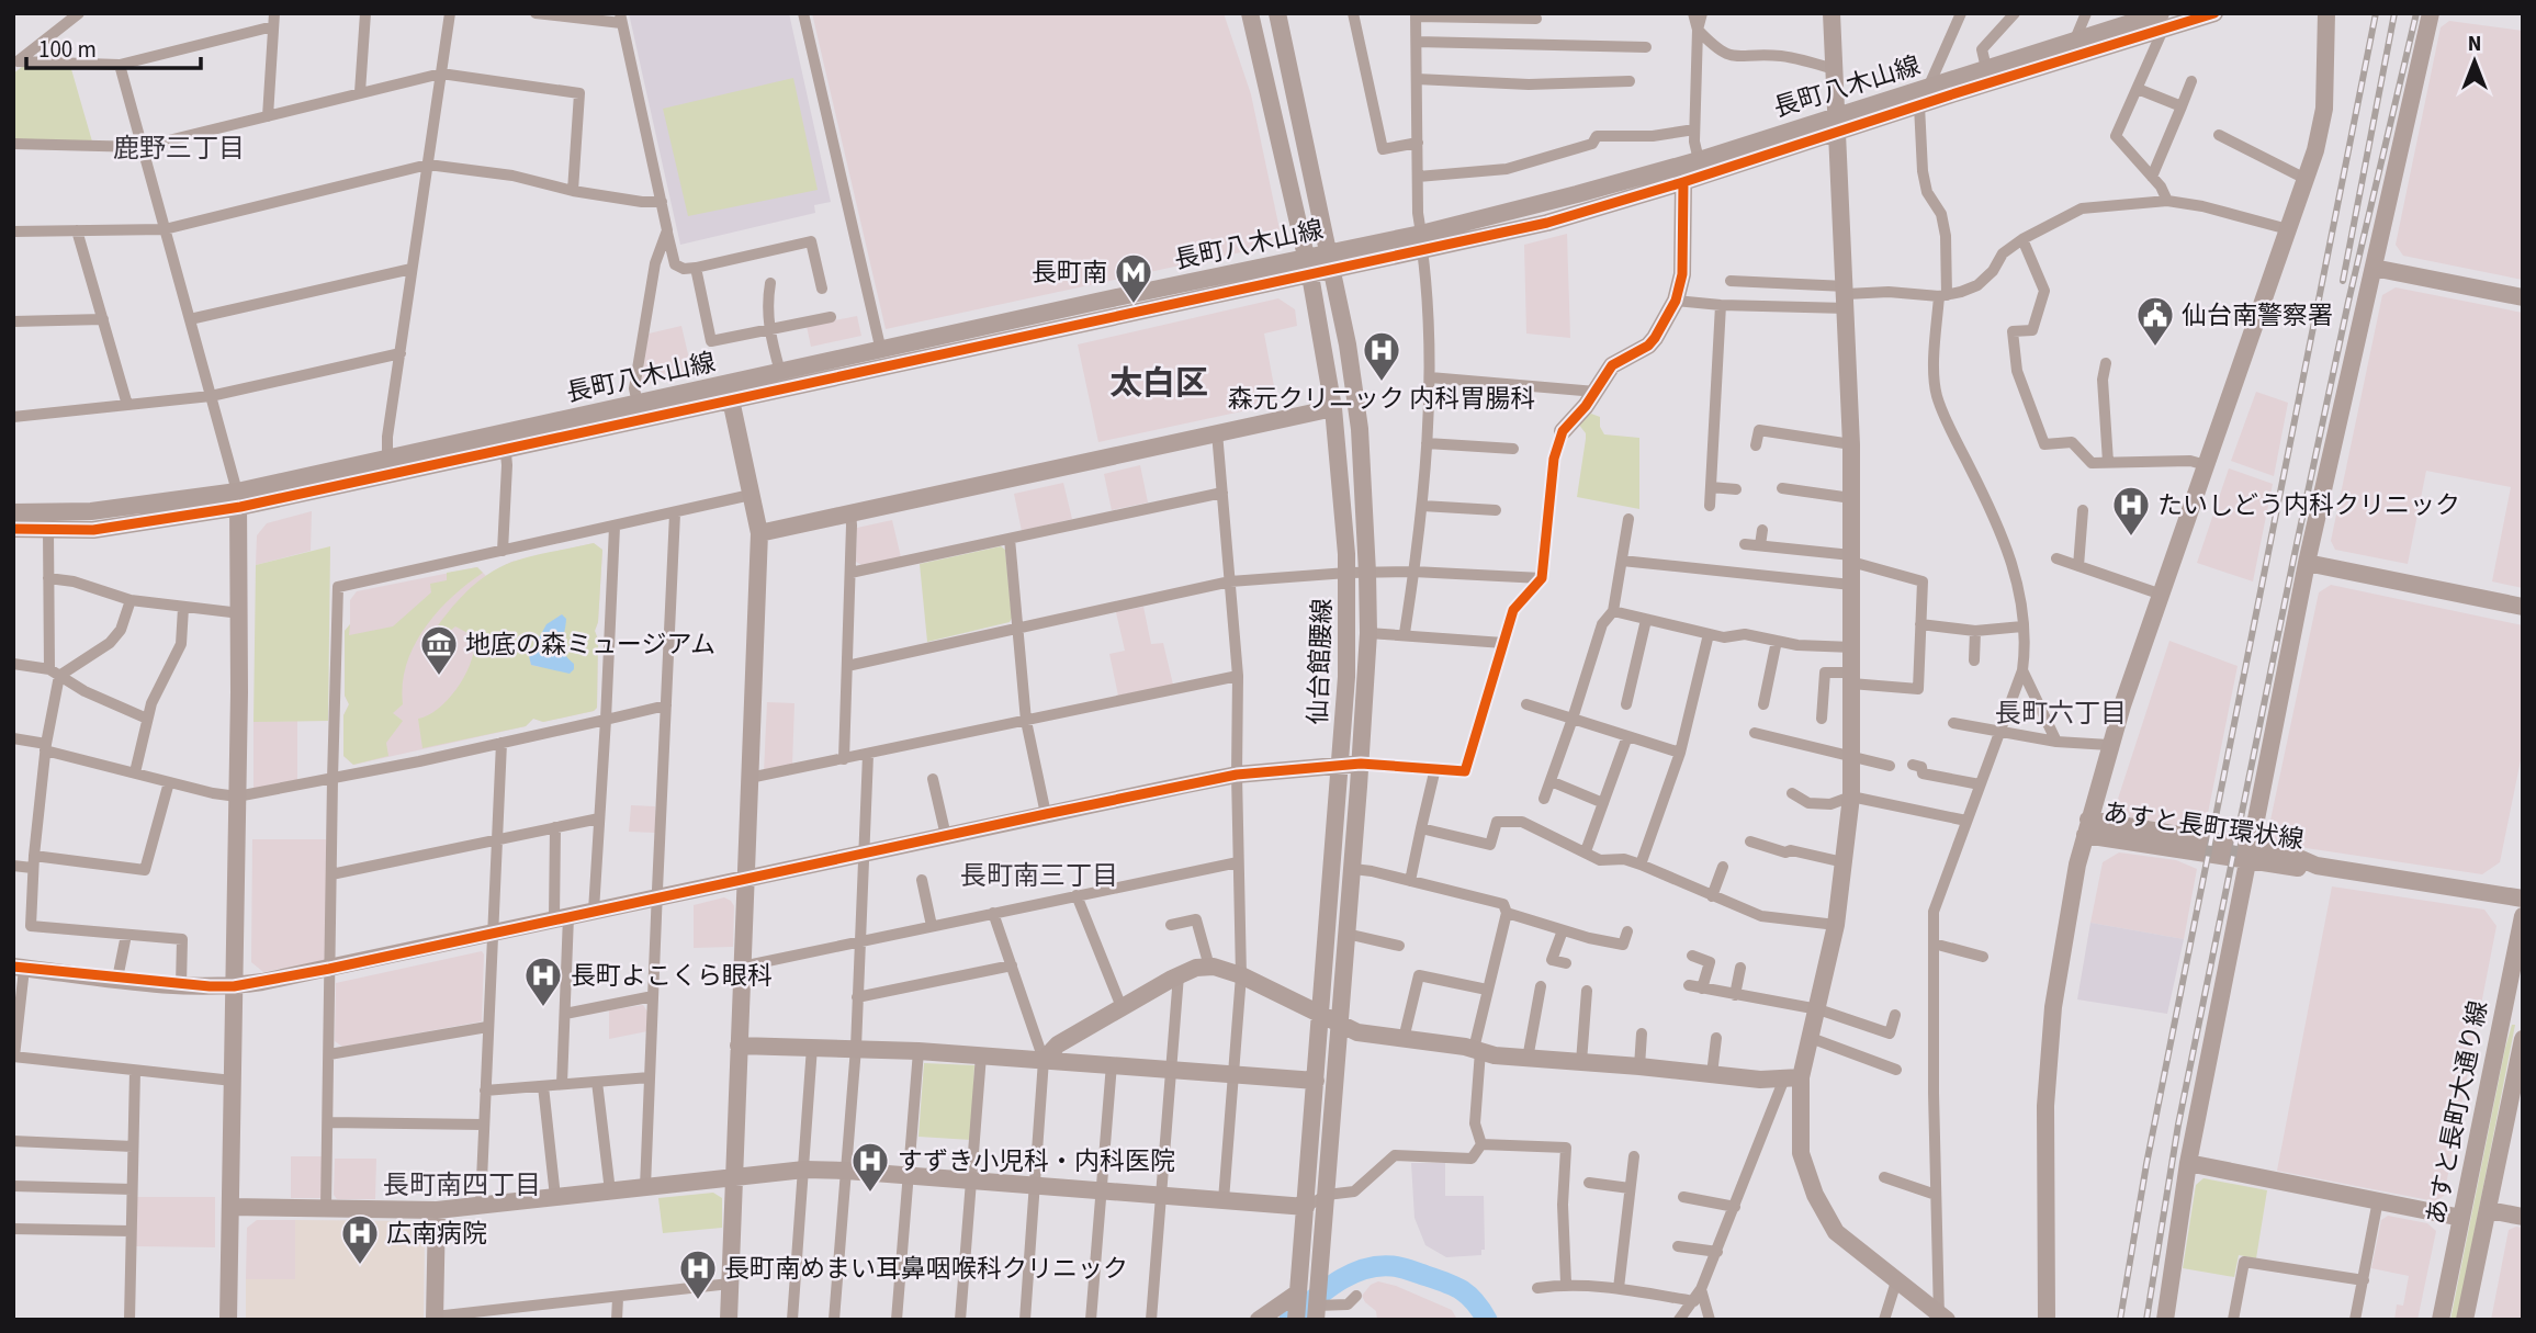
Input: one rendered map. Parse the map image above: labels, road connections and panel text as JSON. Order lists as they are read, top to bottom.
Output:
{
  "streets": {
    "street": [
      "長町八木山線",
      "仙台館腰線",
      "あすと長町環状線",
      "あすと長町大通り線"
    ]
  },
  "crossings": [
    ["長町八木山線", "仙台館腰線"]
  ],
  "districts": [
    "鹿野三丁目",
    "太白区",
    "長町六丁目",
    "長町南三丁目",
    "長町南四丁目"
  ],
  "places": {
    "metro station": ["長町南"],
    "public building": ["仙台南警察署"],
    "hospital": [
      "森元クリニック 内科胃腸科",
      "たいしどう内科クリニック",
      "長町よこくら眼科",
      "すずき小児科・内科医院",
      "広南病院",
      "長町南めまい耳鼻咽喉科クリニック"
    ],
    "museum": ["地底の森ミュージアム"]
  },
  "scale_bar": "100 m",
  "north": "top"
}
